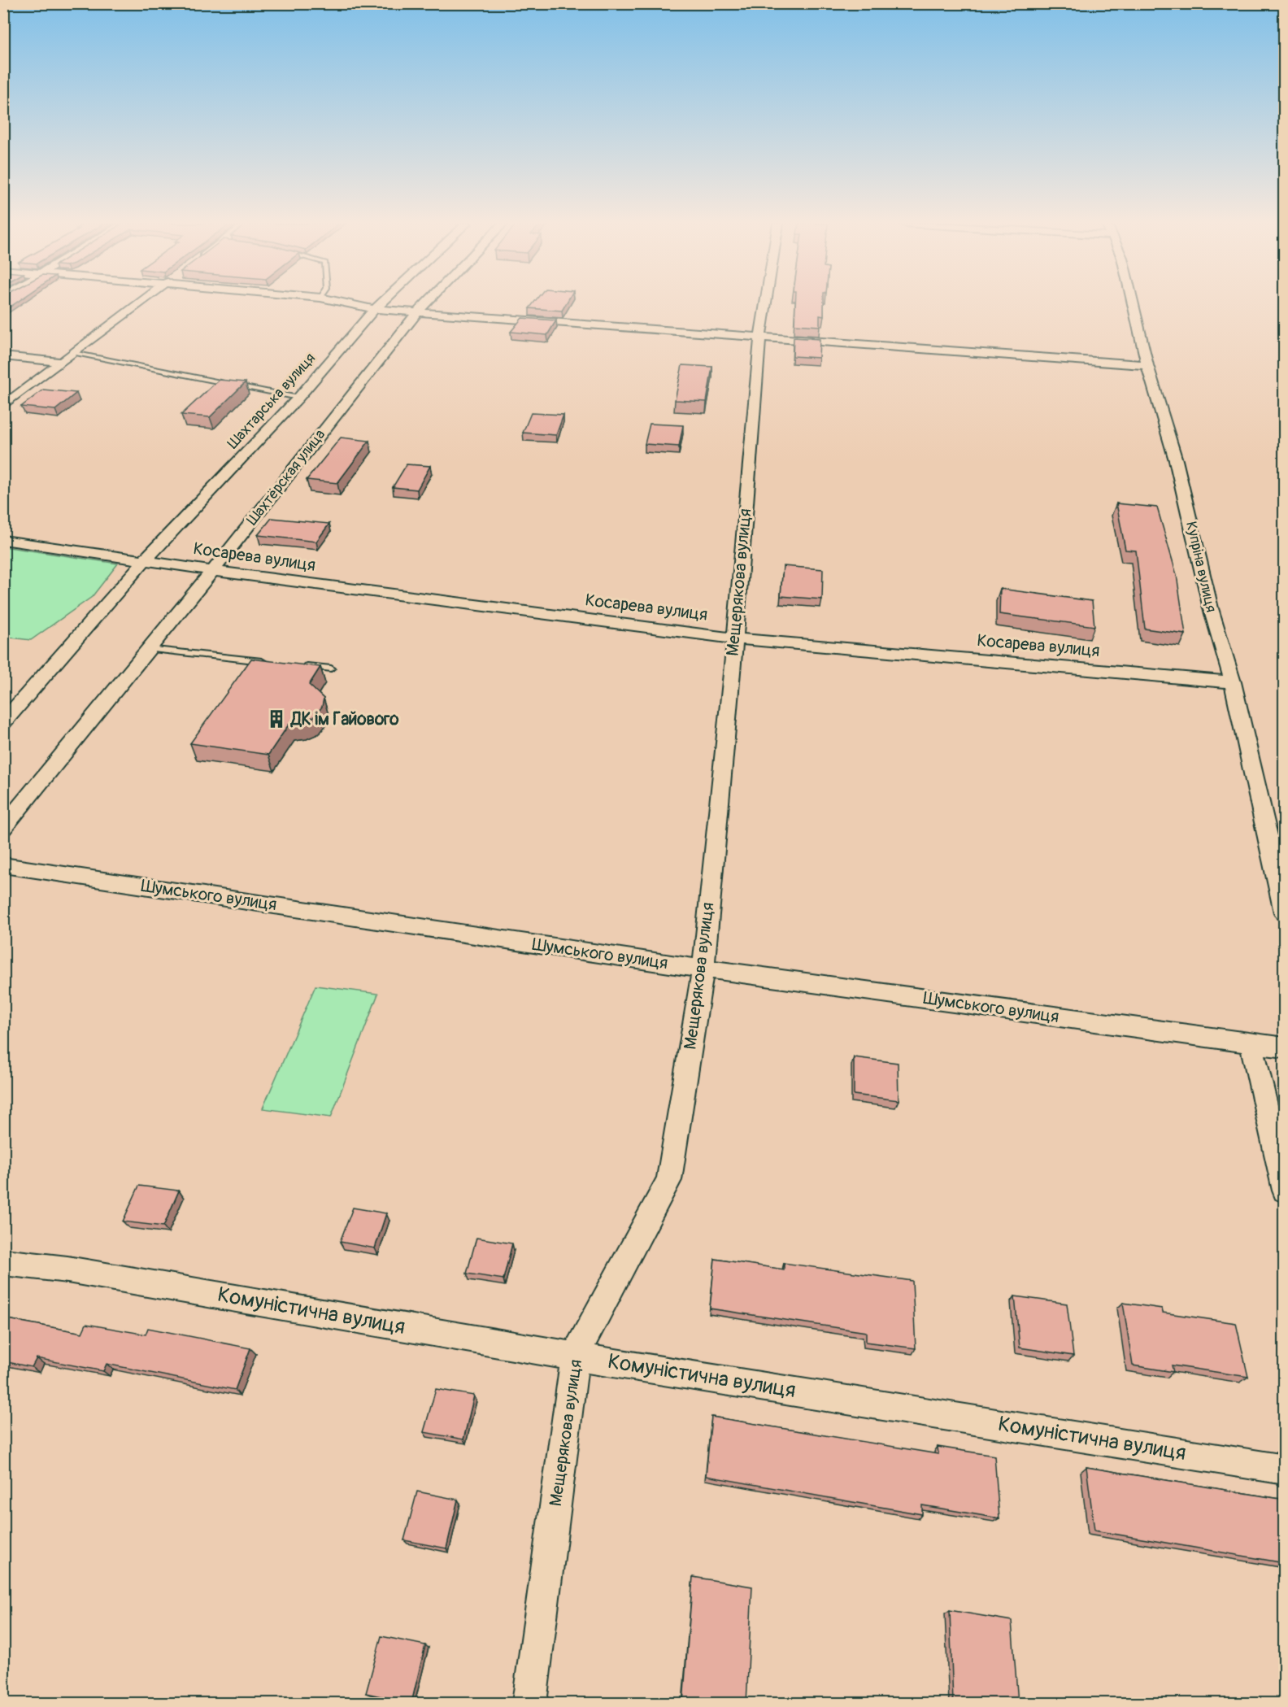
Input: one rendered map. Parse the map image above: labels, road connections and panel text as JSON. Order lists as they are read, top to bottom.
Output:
{
  "streets": {
    "street": [
      "Шахтарська вулиця",
      "Шахтёрская улица",
      "Косарева вулиця",
      "Купріна вулиця",
      "Мещерякова вулиця",
      "Шумського вулиця",
      "Комуністична вулиця"
    ]
  },
  "crossings": [
    ["Шахтарська вулиця", "Косарева вулиця"],
    ["Шахтёрская улица", "Косарева вулиця"],
    ["Косарева вулиця", "Купріна вулиця"],
    ["Косарева вулиця", "Мещерякова вулиця"],
    ["Мещерякова вулиця", "Шумського вулиця"],
    ["Мещерякова вулиця", "Комуністична вулиця"]
  ],
  "places": {
    "building": ["ДК ім Гайового"]
  }
}
